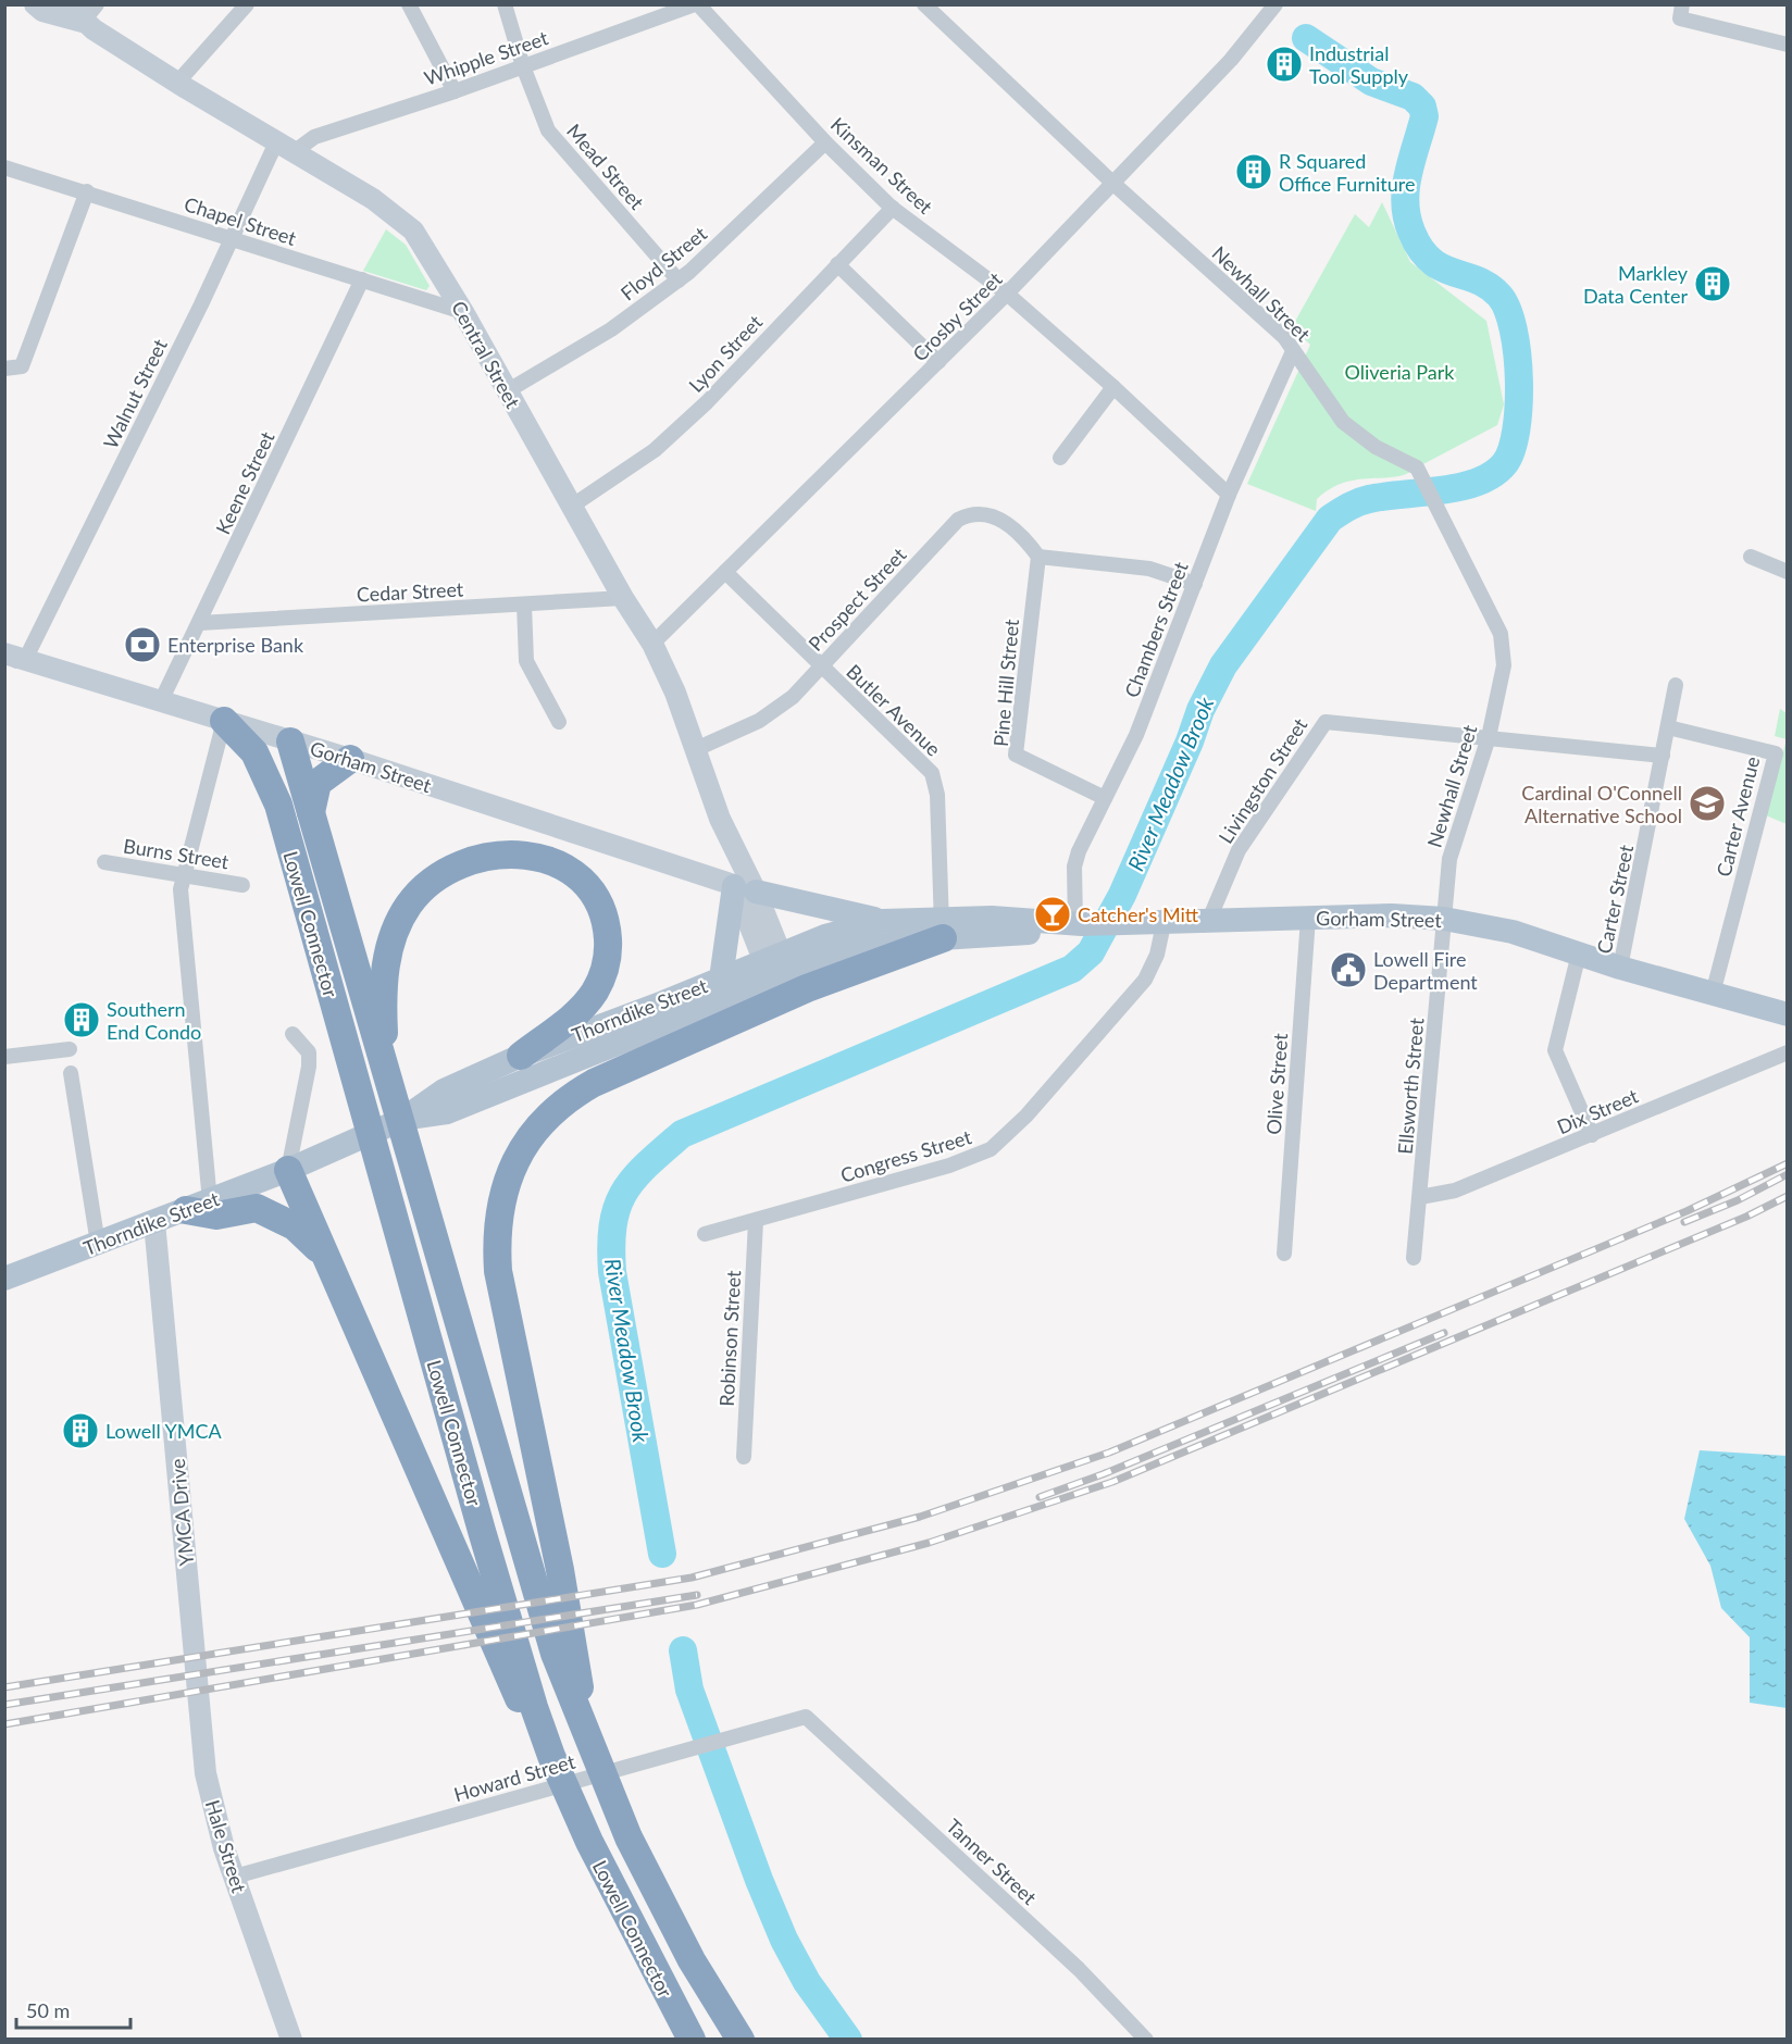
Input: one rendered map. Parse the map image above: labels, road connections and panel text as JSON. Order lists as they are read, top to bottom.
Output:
{
  "streets": {
    "highway": ["Lowell Connector"],
    "main road": ["Gorham Street", "Thorndike Street"],
    "street": [
      "Whipple Street",
      "Kinsman Street",
      "Mead Street",
      "Chapel Street",
      "Floyd Street",
      "Newhall Street",
      "Crosby Street",
      "Lyon Street",
      "Central Street",
      "Walnut Street",
      "Keene Street",
      "Cedar Street",
      "Prospect Street",
      "Chambers Street",
      "Pine Hill Street",
      "Butler Avenue",
      "Livingston Street",
      "Carter Avenue",
      "Burns Street",
      "Carter Street",
      "Olive Street",
      "Ellsworth Street",
      "Dix Street",
      "Congress Street",
      "Robinson Street",
      "YMCA Drive",
      "Howard Street",
      "Hale Street",
      "Tanner Street"
    ]
  },
  "crossings": [
    ["Whipple Street", "Kinsman Street"],
    ["Whipple Street", "Mead Street"],
    ["Whipple Street", "Central Street"],
    ["Whipple Street", "Walnut Street"],
    ["Kinsman Street", "Floyd Street"],
    ["Kinsman Street", "Crosby Street"],
    ["Kinsman Street", "Lyon Street"],
    ["Kinsman Street", "Chambers Street"],
    ["Mead Street", "Floyd Street"],
    ["Chapel Street", "Central Street"],
    ["Chapel Street", "Walnut Street"],
    ["Chapel Street", "Keene Street"],
    ["Floyd Street", "Central Street"],
    ["Newhall Street", "Crosby Street"],
    ["Newhall Street", "Chambers Street"],
    ["Newhall Street", "Gorham Street"],
    ["Newhall Street", "Livingston Street"],
    ["Newhall Street", "Ellsworth Street"],
    ["Crosby Street", "Central Street"],
    ["Crosby Street", "Butler Avenue"],
    ["Lyon Street", "Central Street"],
    ["Central Street", "Walnut Street"],
    ["Central Street", "Cedar Street"],
    ["Central Street", "Prospect Street"],
    ["Central Street", "Gorham Street"],
    ["Walnut Street", "Gorham Street"],
    ["Keene Street", "Cedar Street"],
    ["Keene Street", "Gorham Street"],
    ["Prospect Street", "Pine Hill Street"],
    ["Prospect Street", "Butler Avenue"],
    ["Chambers Street", "Pine Hill Street"],
    ["Chambers Street", "Gorham Street"],
    ["Butler Avenue", "Gorham Street"],
    ["Gorham Street", "Livingston Street"],
    ["Gorham Street", "Carter Avenue"],
    ["Gorham Street", "Carter Street"],
    ["Gorham Street", "Lowell Connector"],
    ["Gorham Street", "Thorndike Street"],
    ["Gorham Street", "Olive Street"],
    ["Gorham Street", "Ellsworth Street"],
    ["Gorham Street", "Congress Street"],
    ["Livingston Street", "Carter Street"],
    ["Carter Avenue", "Carter Street"],
    ["Thorndike Street", "YMCA Drive"],
    ["Ellsworth Street", "Dix Street"],
    ["Congress Street", "Robinson Street"],
    ["YMCA Drive", "Hale Street"],
    ["Howard Street", "Hale Street"],
    ["Howard Street", "Tanner Street"]
  ],
  "water": ["River Meadow Brook"],
  "parks": ["Oliveria Park"],
  "places": {
    "building": [
      "Industrial Tool Supply",
      "R Squared Office Furniture",
      "Markley Data Center",
      "Southern End Condo",
      "Lowell YMCA"
    ],
    "bank": ["Enterprise Bank"],
    "school or university": ["Cardinal O'Connell Alternative School"],
    "bar": ["Catcher's Mitt"],
    "public building": ["Lowell Fire Department"]
  },
  "scale_bar": "50 m"
}
